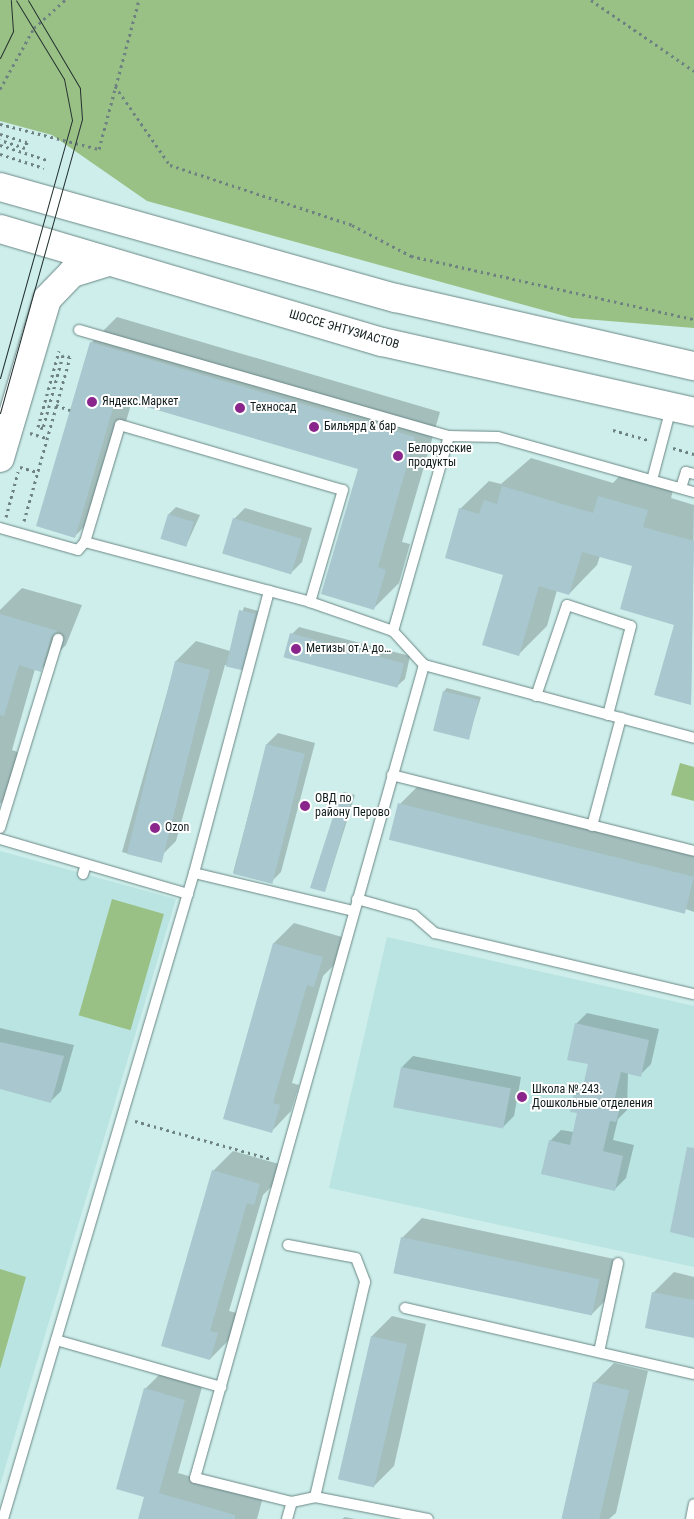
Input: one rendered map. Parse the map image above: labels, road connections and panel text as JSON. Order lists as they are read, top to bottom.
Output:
{
  "streets": {
    "main road": ["ШОССЕ ЭНТУЗИАСТОВ"]
  },
  "places": [
    "Яндекс.Маркет",
    "Техносад",
    "Бильярд & бар",
    "Белорусские продукты",
    "Метизы от А до…",
    "ОВД по району Перово",
    "Ozon",
    "Школа № 243. Дошкольные отделения"
  ]
}
